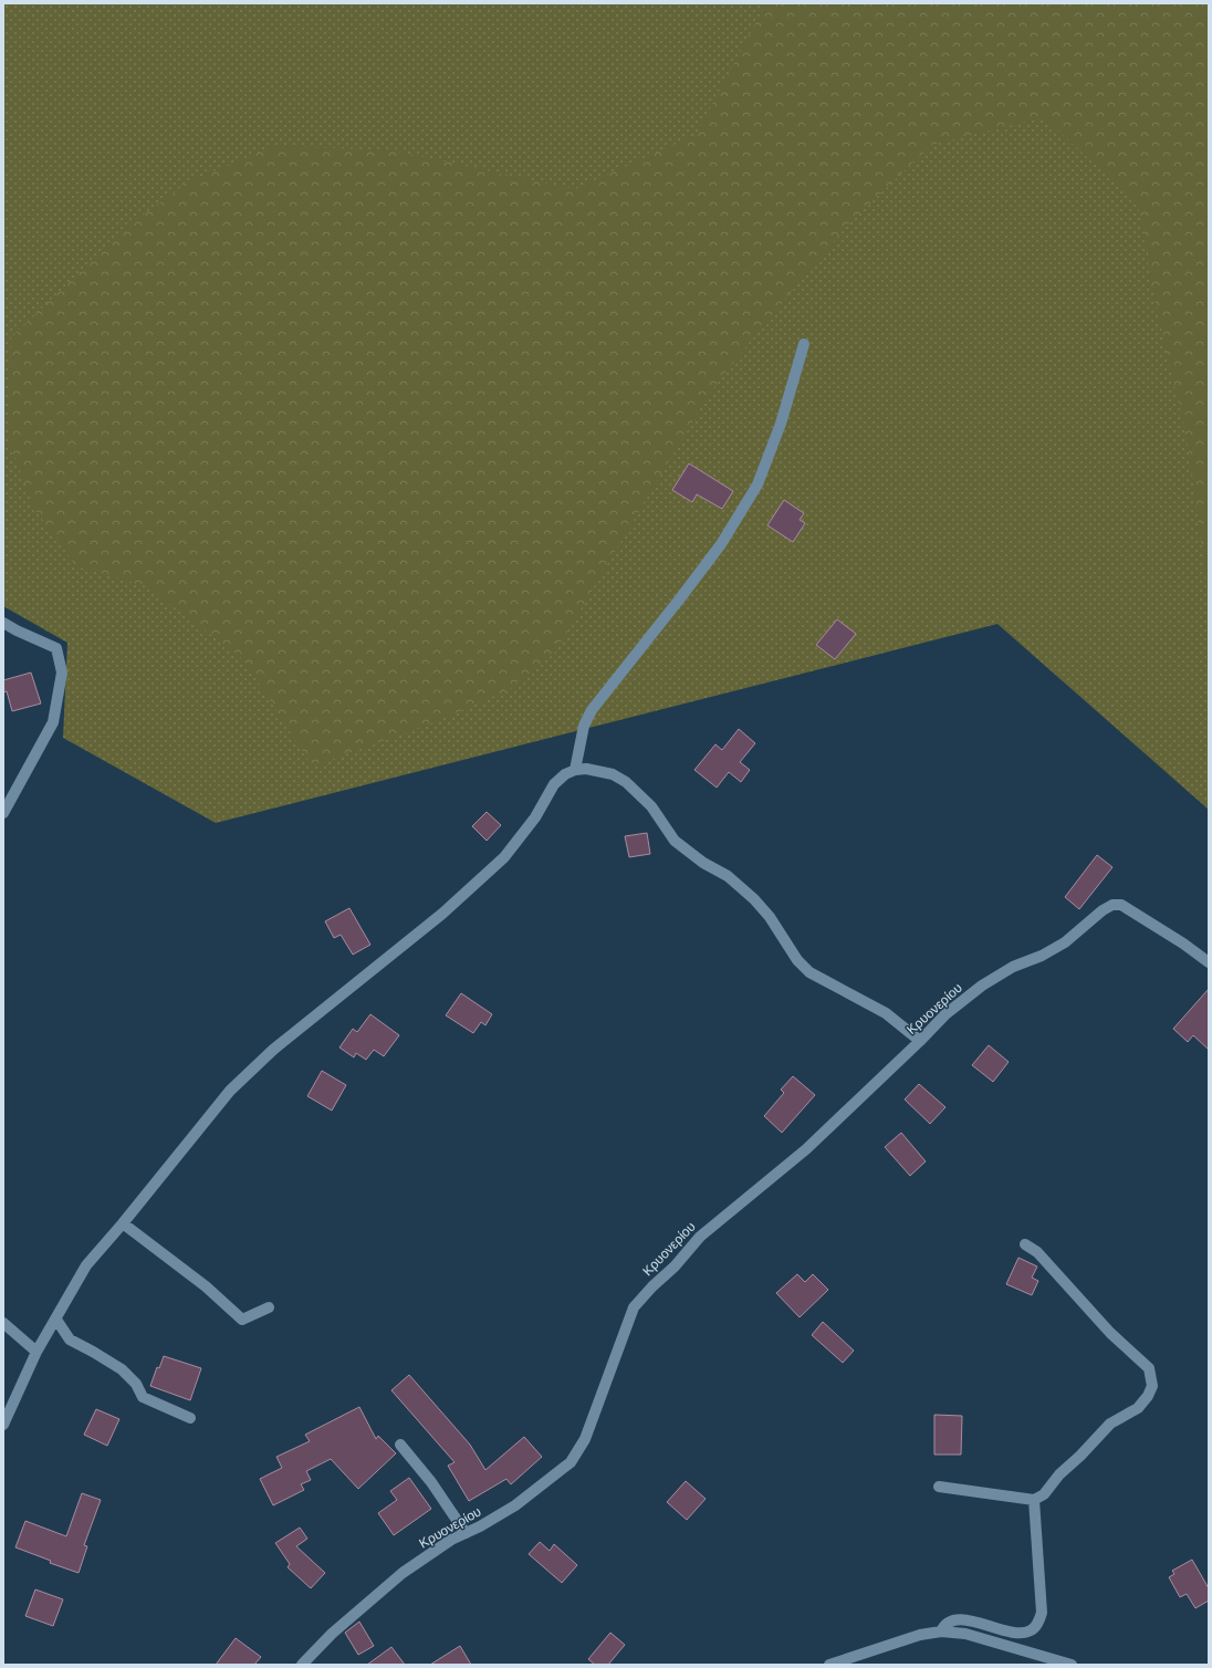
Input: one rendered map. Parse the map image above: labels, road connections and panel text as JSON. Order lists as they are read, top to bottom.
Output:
{
  "streets": {
    "street": ["Κρυονερίου"]
  }
}
